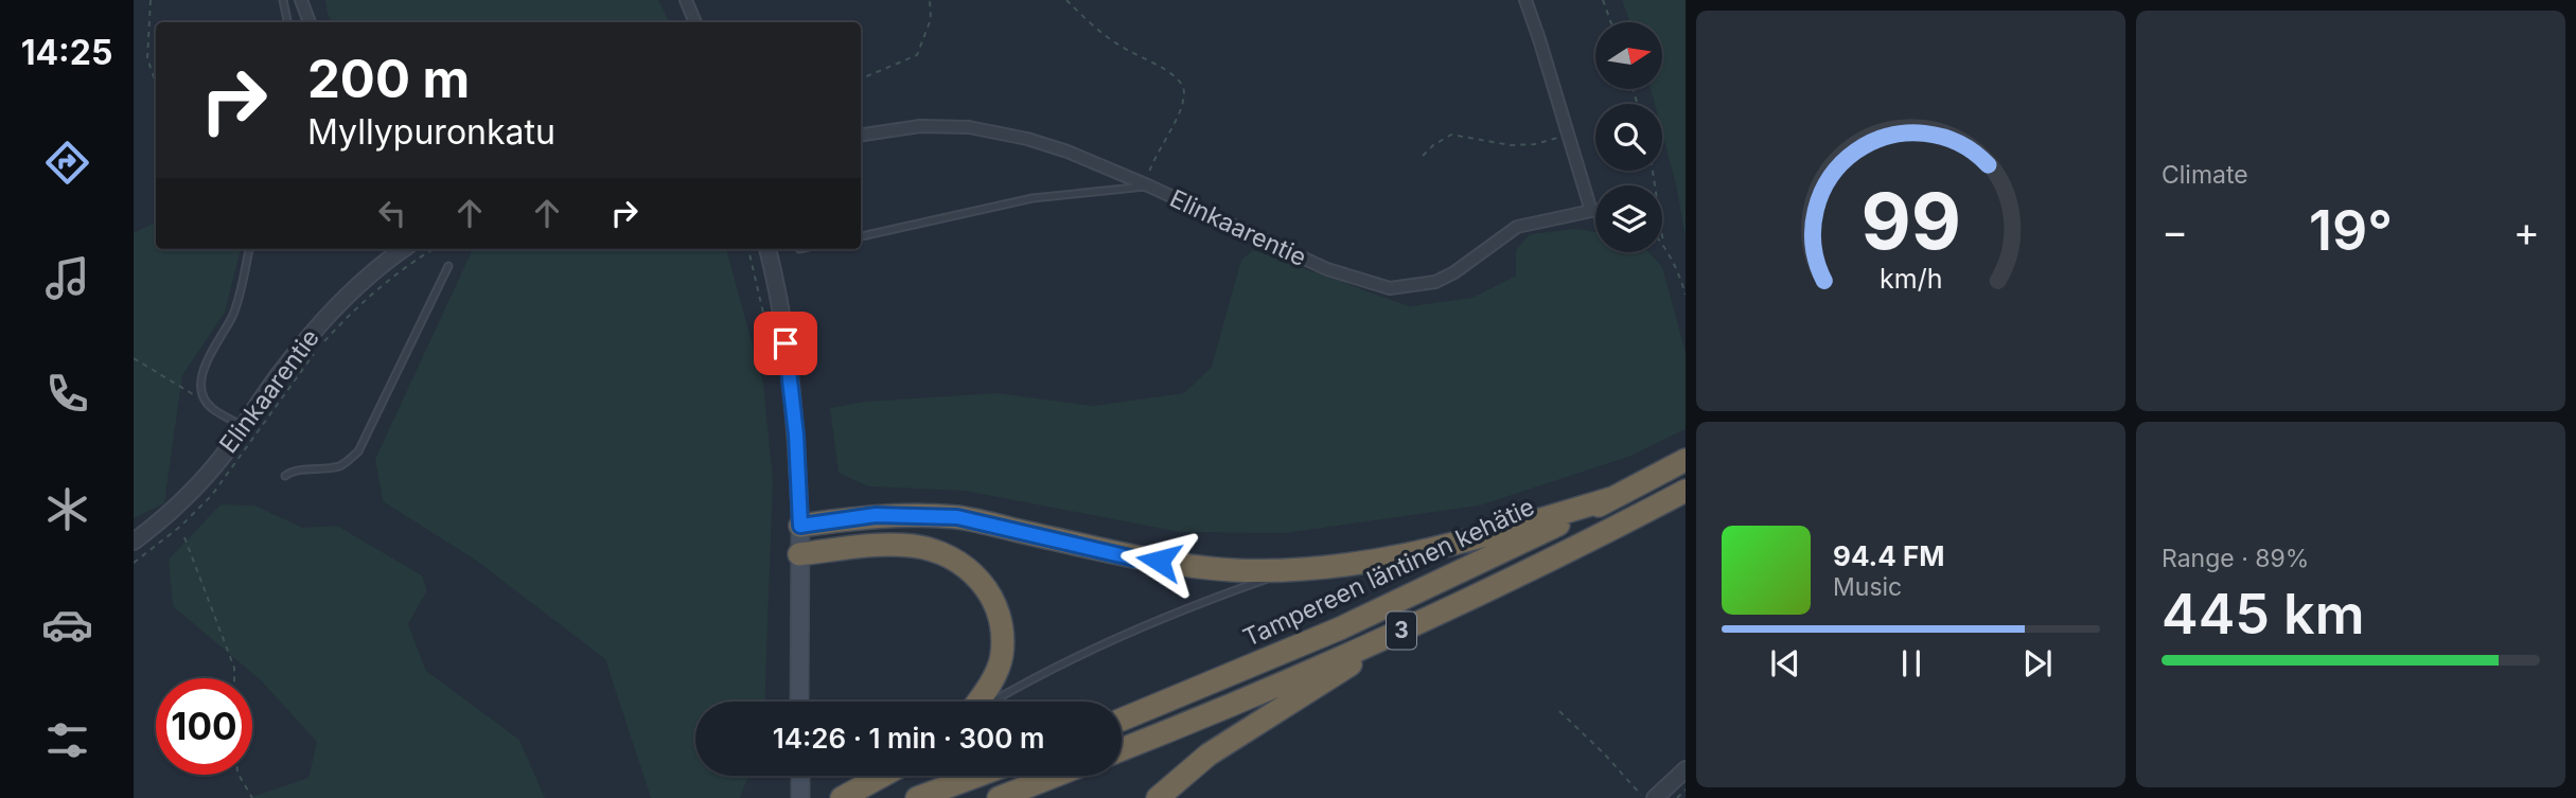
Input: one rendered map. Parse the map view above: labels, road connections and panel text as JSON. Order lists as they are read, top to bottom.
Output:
{
  "streets": {
    "highway": ["Tampereen läntinen kehätie", "3"],
    "street": ["Elinkaarentie"]
  },
  "north": "right",
  "page": {
    "tabs": "14:25",
    "tile": [
      "Climate",
      ["Range · 89%", "445 km"]
    ],
    "turn": ["200 m", "Myllypuronkatu"],
    "heat": ["−", "19°", "+"],
    "song": ["94.4 FM", "Music"],
    "limit": "100",
    "trip": "14:26 · 1 min · 300 m",
    "gauge": ["99", "km/h"]
  }
}
